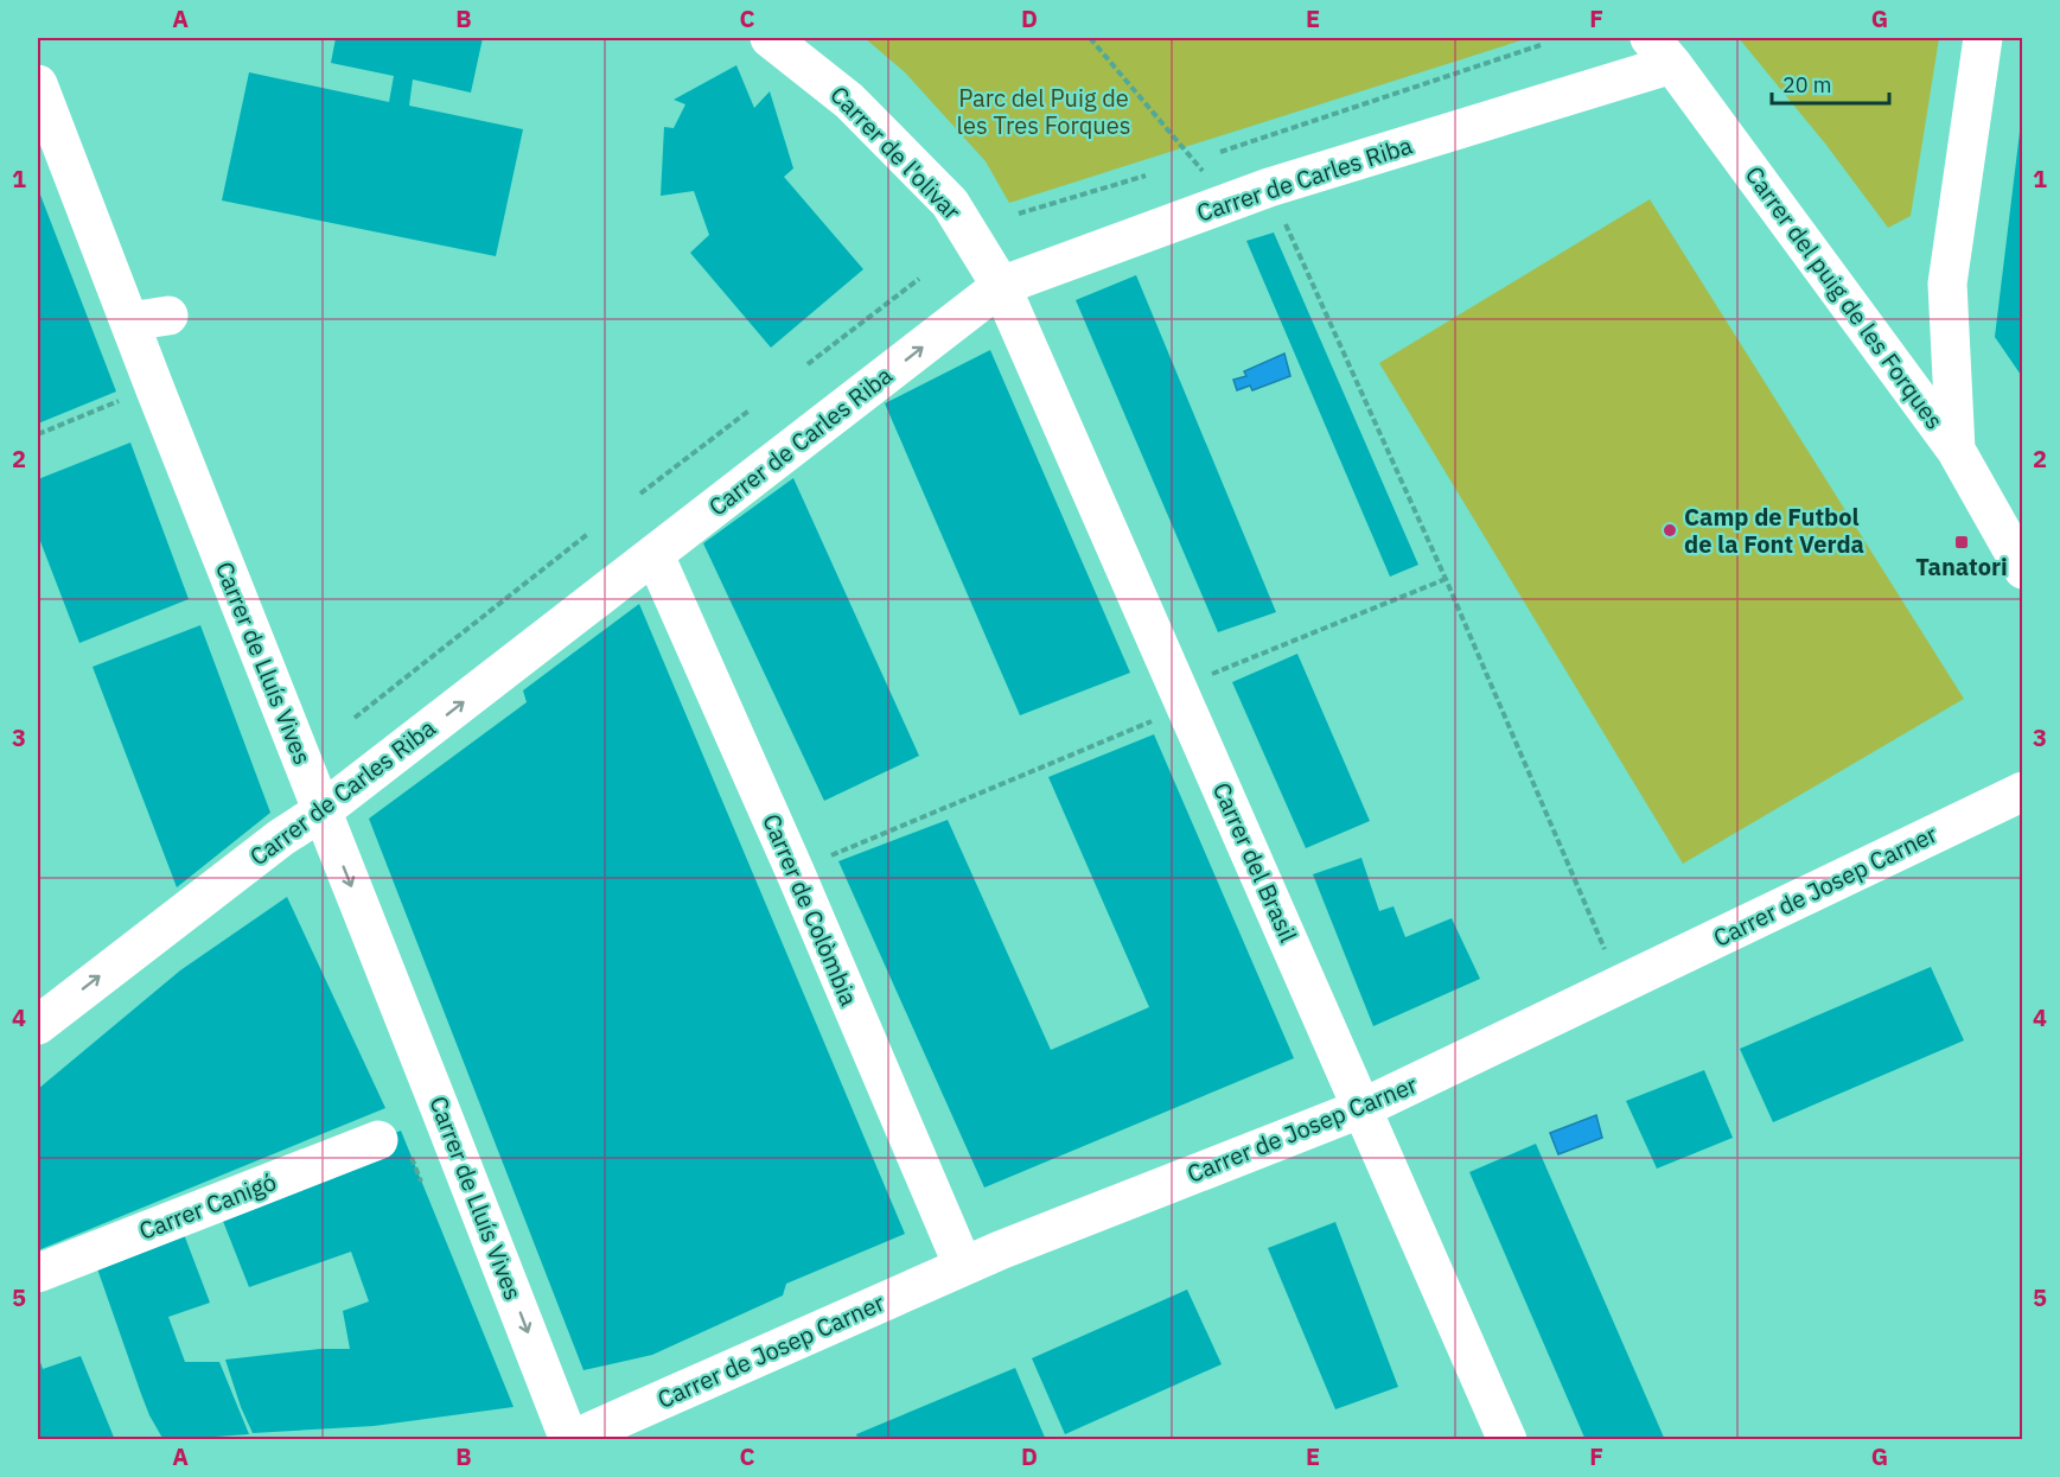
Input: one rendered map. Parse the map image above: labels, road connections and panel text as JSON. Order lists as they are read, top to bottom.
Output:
{
  "streets": {
    "street": [
      "Carrer de l'olivar",
      "Carrer de Carles Riba",
      "Carrer del puig de les Forques",
      "Carrer de Lluís Vives",
      "Carrer del Brasil",
      "Carrer de Josep Carner",
      "Carrer de Colòmbia",
      "Carrer Canigó"
    ]
  },
  "crossings": [
    ["Carrer de l'olivar", "Carrer de Carles Riba"],
    ["Carrer de l'olivar", "Carrer del Brasil"],
    ["Carrer de Carles Riba", "Carrer del puig de les Forques"],
    ["Carrer de Carles Riba", "Carrer de Lluís Vives"],
    ["Carrer de Carles Riba", "Carrer del Brasil"],
    ["Carrer de Carles Riba", "Carrer de Colòmbia"],
    ["Carrer de Lluís Vives", "Carrer de Josep Carner"],
    ["Carrer del Brasil", "Carrer de Josep Carner"],
    ["Carrer de Josep Carner", "Carrer de Colòmbia"]
  ],
  "one_way": ["Carrer de Carles Riba", "Carrer de Lluís Vives"],
  "parks": ["Parc del Puig de les Tres Forques"],
  "places": {
    "other": ["Camp de Futbol de la Font Verda"],
    "transit": ["Tanatori"]
  },
  "scale_bar": "20 m",
  "grid": {
    "columns": [
      "A",
      "B",
      "C",
      "D",
      "E",
      "F",
      "G"
    ],
    "rows": [
      "1",
      "2",
      "3",
      "4",
      "5"
    ]
  }
}
